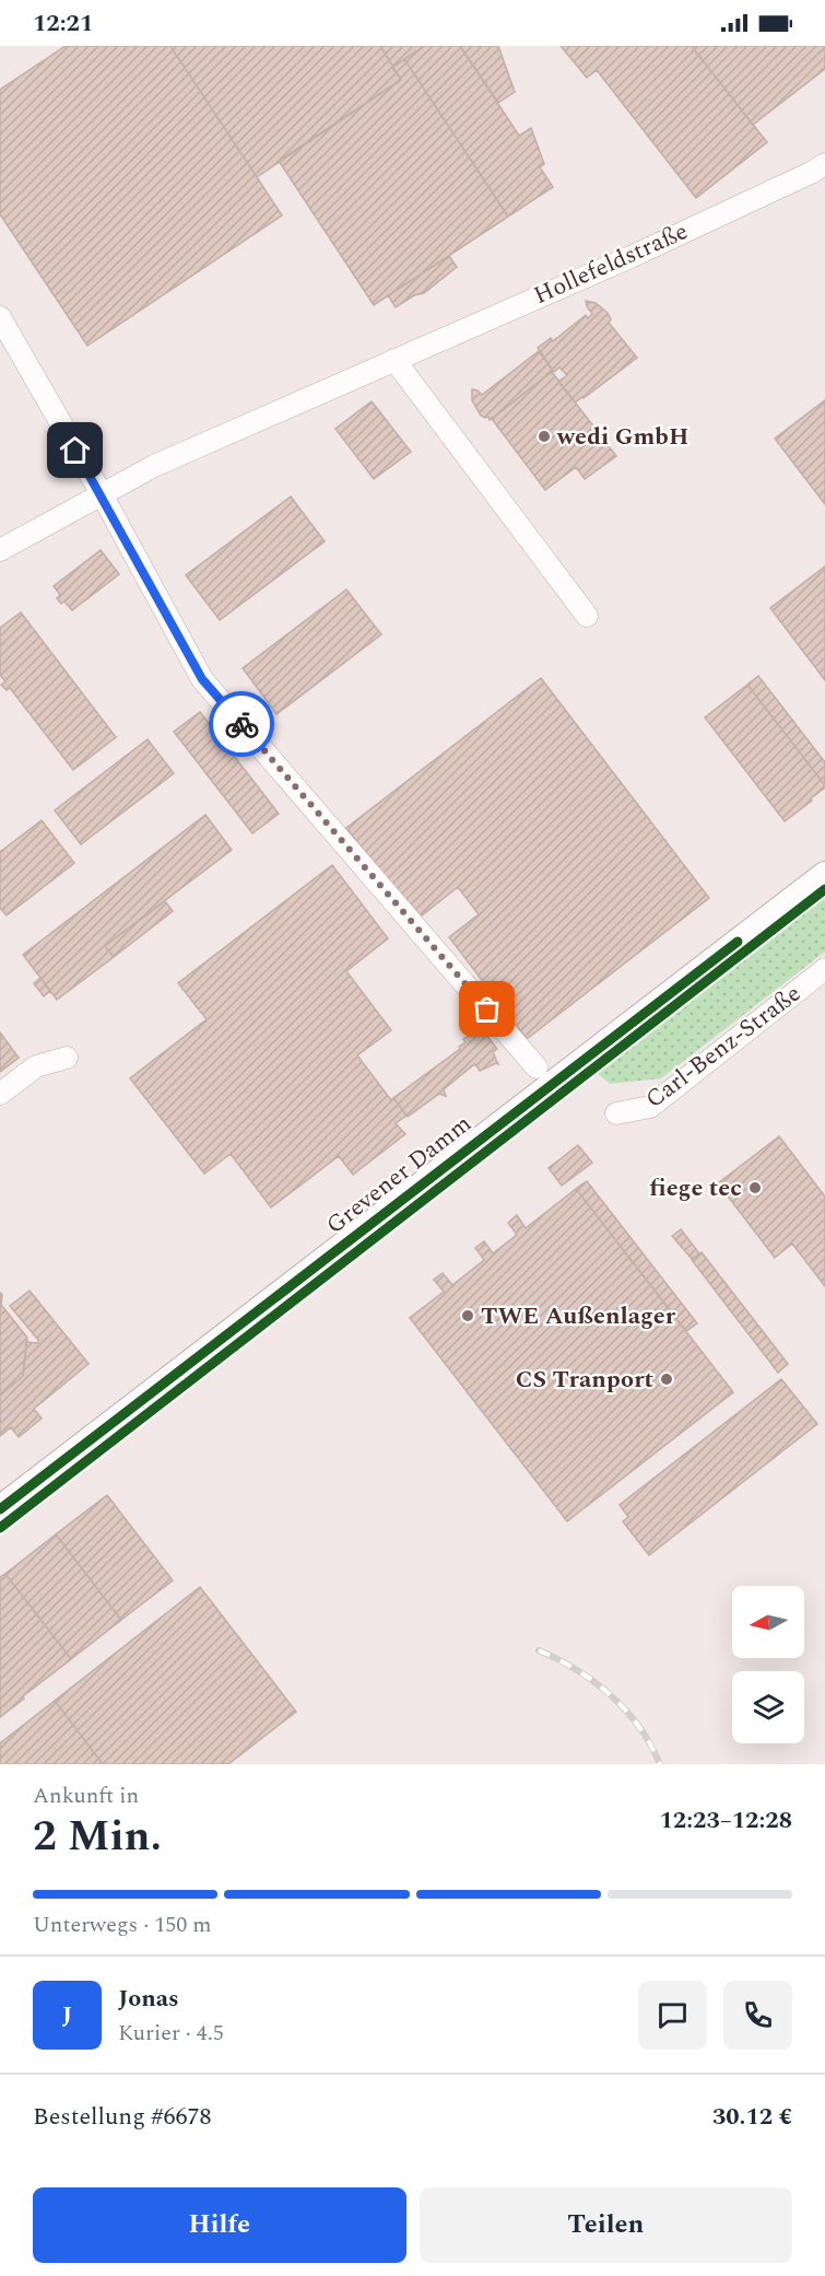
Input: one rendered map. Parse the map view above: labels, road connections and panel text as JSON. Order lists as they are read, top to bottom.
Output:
{
  "streets": {
    "main road": ["Grevener Damm"],
    "street": ["Hollefeldstraße", "Carl-Benz-Straße"]
  },
  "places": [
    "wedi GmbH",
    "fiege tec",
    "TWE Außenlager",
    "CS Tranport"
  ],
  "north": "left",
  "page": {
    "status": "12:21",
    "heading": ["2 Min.", "Ankunft in", "12:23–12:28"],
    "panel": [
      "Jonas",
      "Kurier · 4.5",
      "Bestellung #6678",
      "30.12 €"
    ],
    "bar": "Unterwegs · 150 m",
    "round": "J",
    "buttons": ["Hilfe", "Teilen"]
  }
}
